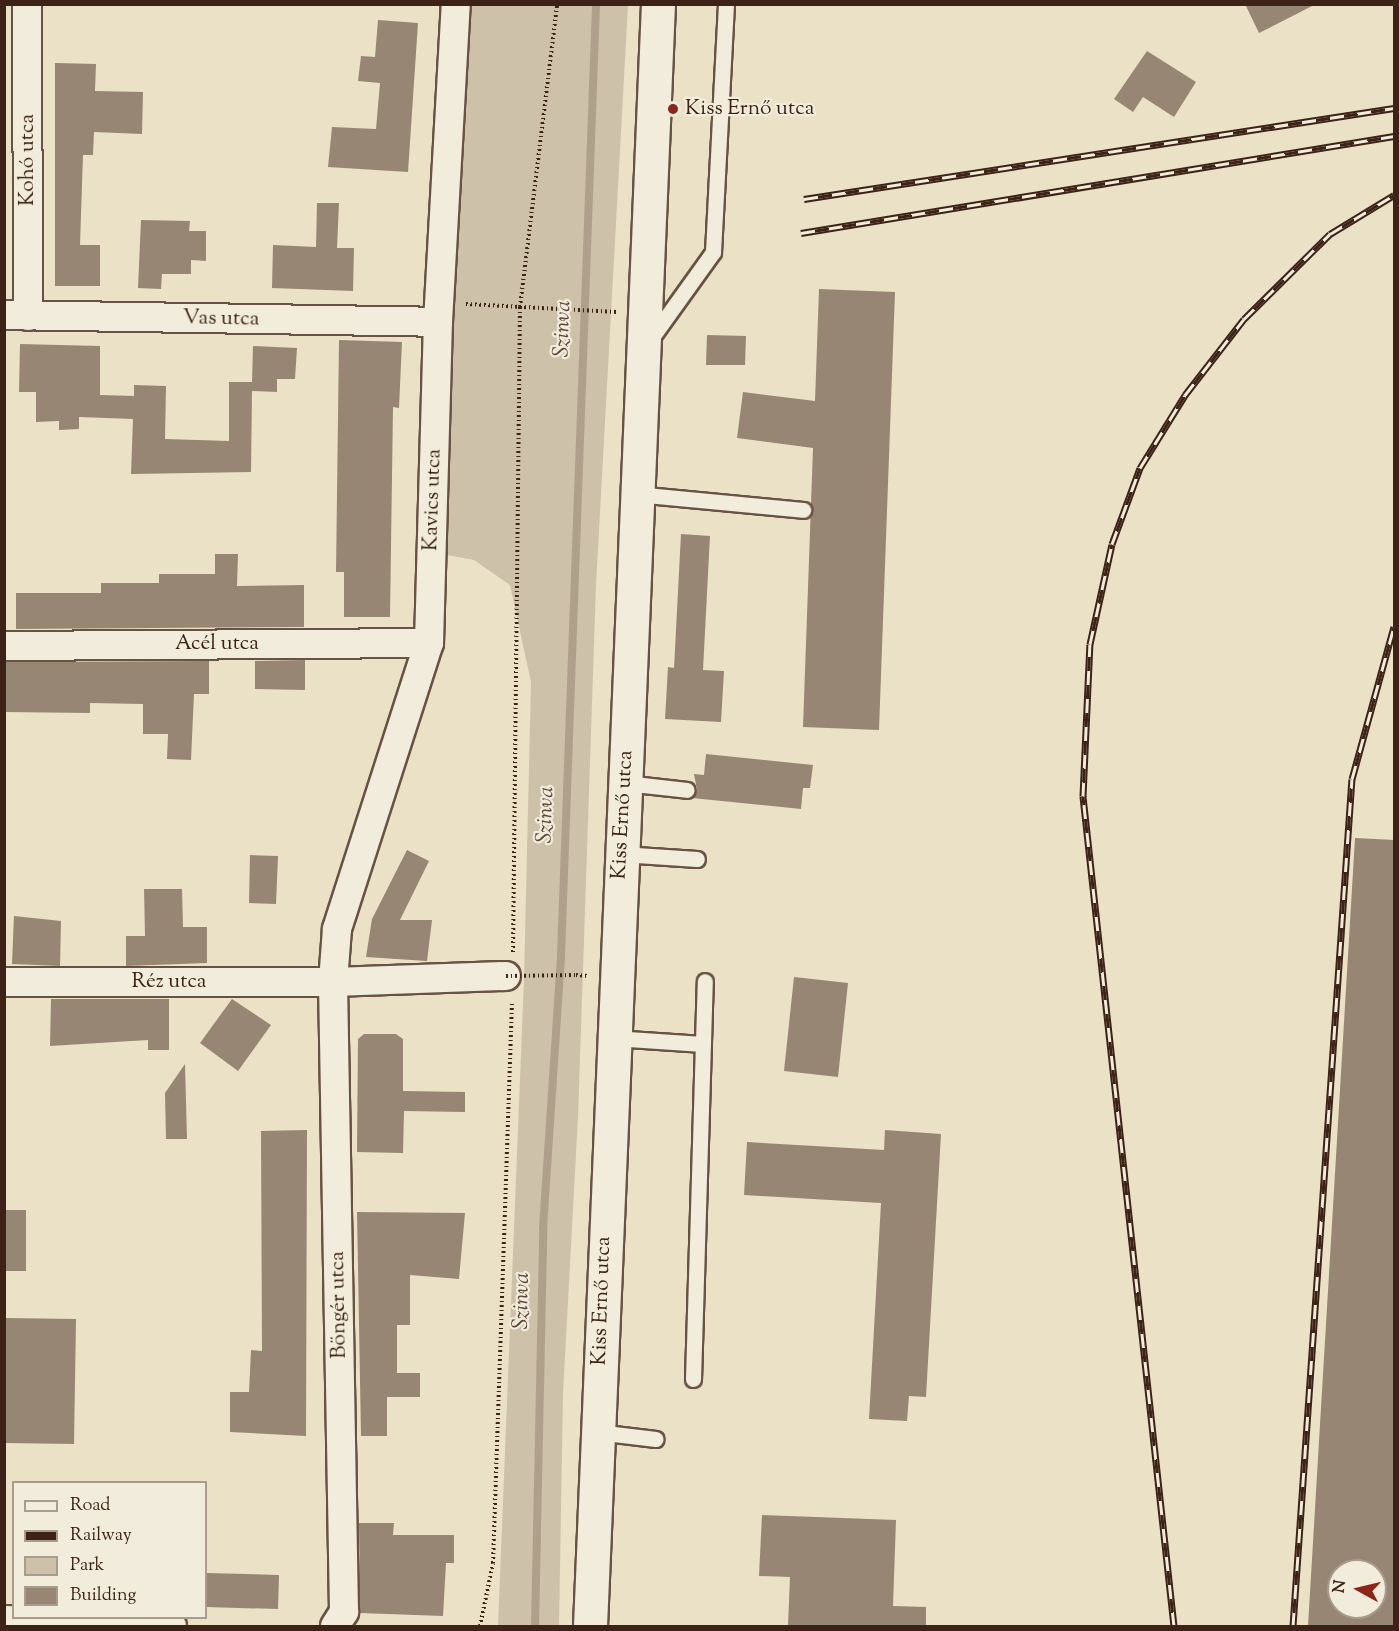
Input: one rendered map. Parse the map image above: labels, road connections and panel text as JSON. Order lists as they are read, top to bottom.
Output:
{
  "streets": {
    "street": [
      "Kohó utca",
      "Vas utca",
      "Kavics utca",
      "Acél utca",
      "Kiss Ernő utca",
      "Réz utca",
      "Böngér utca"
    ]
  },
  "crossings": [
    ["Kohó utca", "Vas utca"],
    ["Vas utca", "Kavics utca"],
    ["Kavics utca", "Acél utca"],
    ["Kavics utca", "Réz utca"],
    ["Kavics utca", "Böngér utca"],
    ["Réz utca", "Böngér utca"]
  ],
  "water": ["Szinva"],
  "places": ["Kiss Ernő utca"],
  "legend": [
    "Road",
    "Railway",
    "Park",
    "Building"
  ],
  "north": "left"
}
